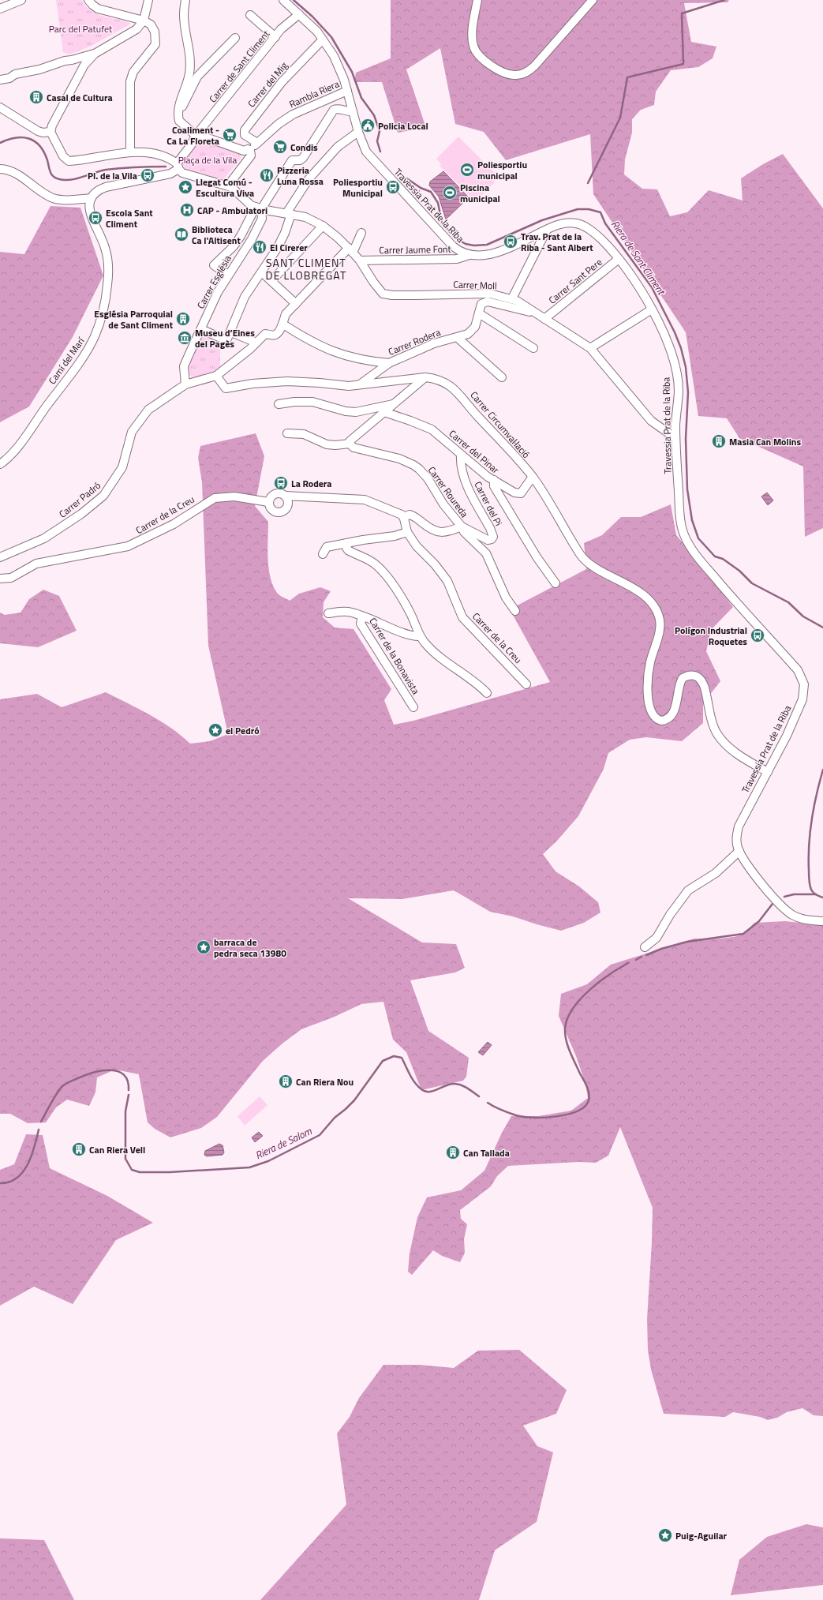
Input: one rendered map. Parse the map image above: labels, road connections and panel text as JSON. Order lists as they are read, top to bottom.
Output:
{
  "streets": {
    "street": [
      "Carrer de Sant Climent",
      "Carrer del Mig",
      "Rambla Riera",
      "Travessia Prat de la Riba",
      "Carrer Jaume Font",
      "Carrer Sant Pere",
      "Carrer Església",
      "Carrer Moll",
      "Carrer Rodera",
      "Camí del Marí",
      "Carrer Circumval·lació",
      "Carrer del Pinar",
      "Carrer Roureda",
      "Carrer Padró",
      "Carrer del Pi",
      "Carrer de la Creu",
      "Carrer de la Bonavista"
    ]
  },
  "crossings": [
    ["Carrer de Sant Climent", "Travessia Prat de la Riba"],
    ["Carrer del Mig", "Rambla Riera"],
    ["Carrer del Mig", "Travessia Prat de la Riba"],
    ["Rambla Riera", "Travessia Prat de la Riba"],
    ["Travessia Prat de la Riba", "Carrer Jaume Font"],
    ["Travessia Prat de la Riba", "Carrer Sant Pere"],
    ["Travessia Prat de la Riba", "Carrer Moll"],
    ["Travessia Prat de la Riba", "Carrer Circumval·lació"],
    ["Carrer Jaume Font", "Carrer Moll"],
    ["Carrer Sant Pere", "Carrer Moll"],
    ["Carrer Església", "Carrer Moll"],
    ["Carrer Església", "Carrer Padró"],
    ["Carrer Moll", "Carrer Rodera"],
    ["Carrer Rodera", "Carrer Circumval·lació"],
    ["Carrer Circumval·lació", "Carrer Padró"],
    ["Carrer del Pinar", "Carrer del Pi"],
    ["Carrer Roureda", "Carrer del Pi"]
  ],
  "districts": ["SANT CLIMENT DE LLOBREGAT"],
  "water": ["Riera de Sant Climent", "Riera de Salom"],
  "parks": ["Parc del Patufet", "Plaça de la Vila"],
  "places": {
    "building": [
      "Casal de Cultura",
      "Església Parroquial de Sant Climent",
      "Masia Can Molins",
      "Can Riera Nou",
      "Can Riera Vell",
      "Can Tallada"
    ],
    "public building": ["Policia Local"],
    "supermarket": ["Coaliment - Ca La Floreta", "Condis"],
    "sports": ["Poliesportiu municipal", "Piscina municipal"],
    "bus stop": [
      "Pl. de la Vila",
      "Poliesportiu Municipal",
      "Escola Sant Climent",
      "Trav. Prat de la Riba - Sant Albert",
      "La Rodera",
      "Polígon Industrial Roquetes"
    ],
    "restaurant": ["Pizzeria Luna Rossa", "El Cirerer"],
    "place": [
      "Llegat Comú - Escultura Viva",
      "el Pedró",
      "barraca de pedra seca 13980",
      "Puig-Aguilar"
    ],
    "hospital": ["CAP - Ambulatori"],
    "library": ["Biblioteca Ca l'Altisent"],
    "museum": ["Museu d’Eines del Pagès"]
  }
}
